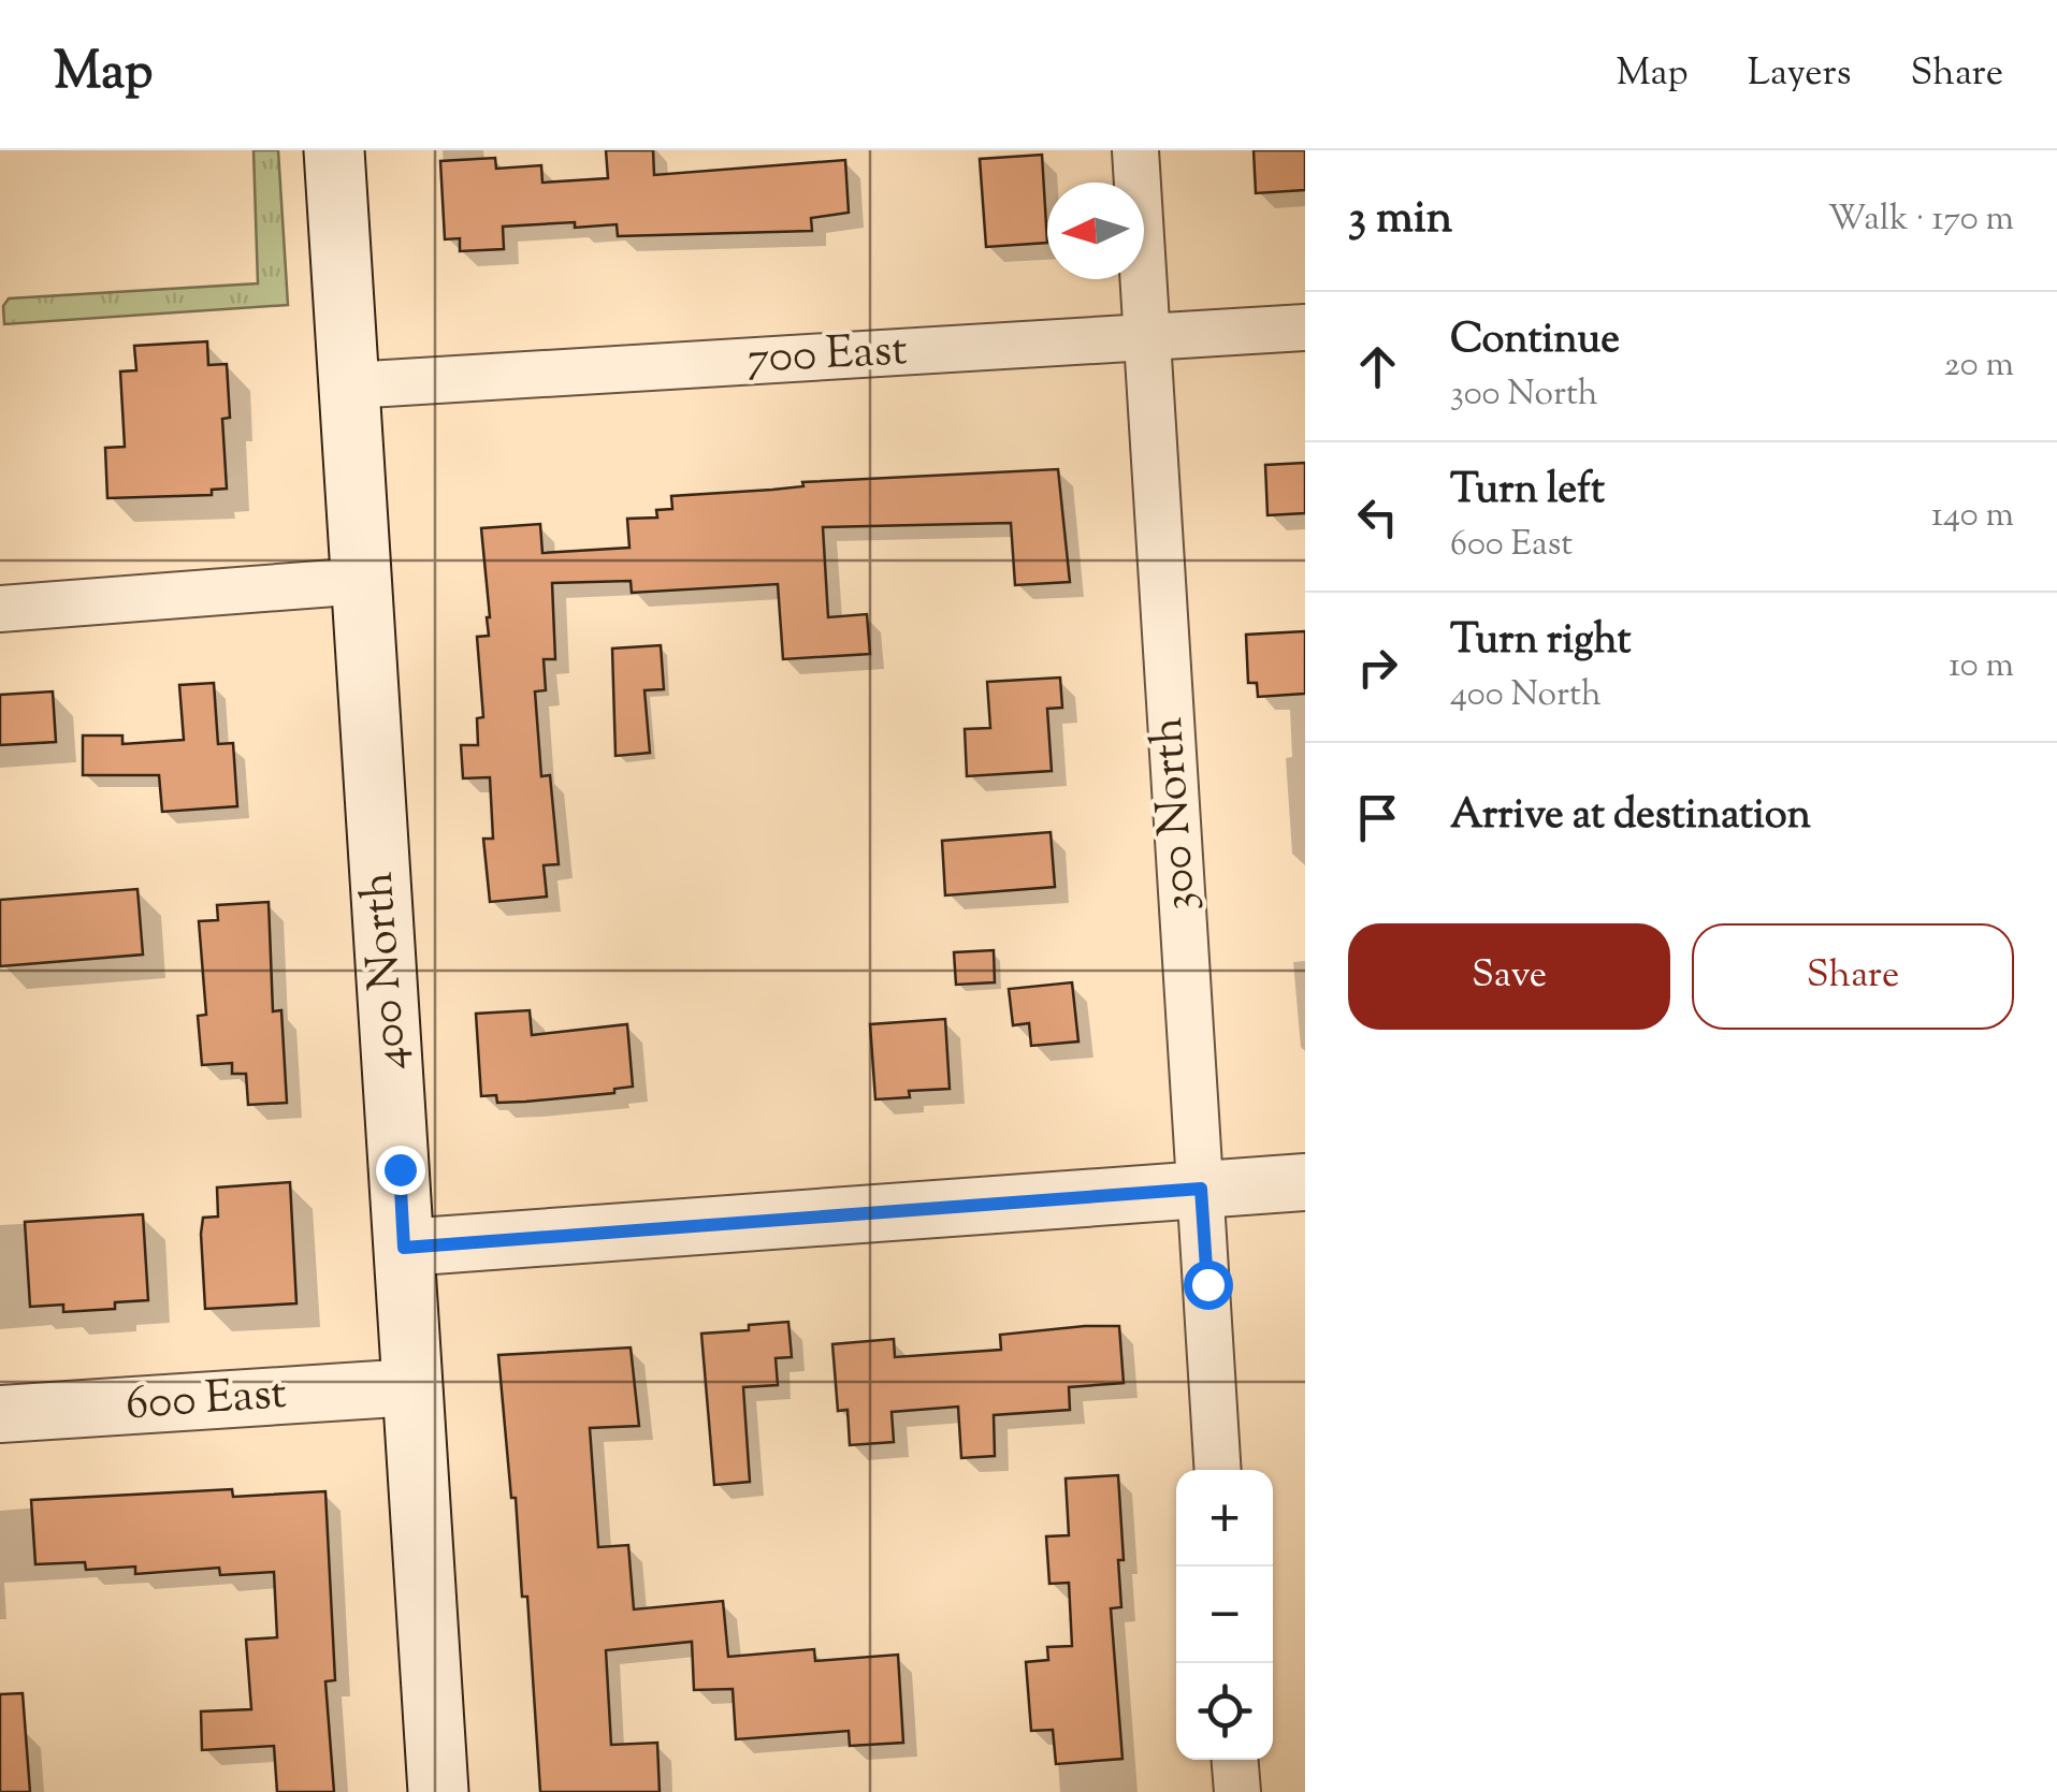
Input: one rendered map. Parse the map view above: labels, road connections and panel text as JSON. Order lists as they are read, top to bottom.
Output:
{
  "streets": {
    "main road": ["400 North"],
    "street": ["700 East", "300 North", "600 East"]
  },
  "crossings": [
    ["700 East", "300 North"],
    ["700 East", "400 North"],
    ["400 North", "600 East"]
  ],
  "north": "left",
  "page": {
    "header": "Map",
    "nav": ["Map", "Layers", "Share"],
    "heading": ["3 min", "Walk · 170 m"],
    "list": [
      ["Continue", "300 North", "20 m"],
      ["Turn left", "600 East", "140 m"],
      ["Turn right", "400 North", "10 m"],
      "Arrive at destination"
    ],
    "buttons": ["Save", "Share"],
    "map_buttons": ["+", "−"]
  }
}
